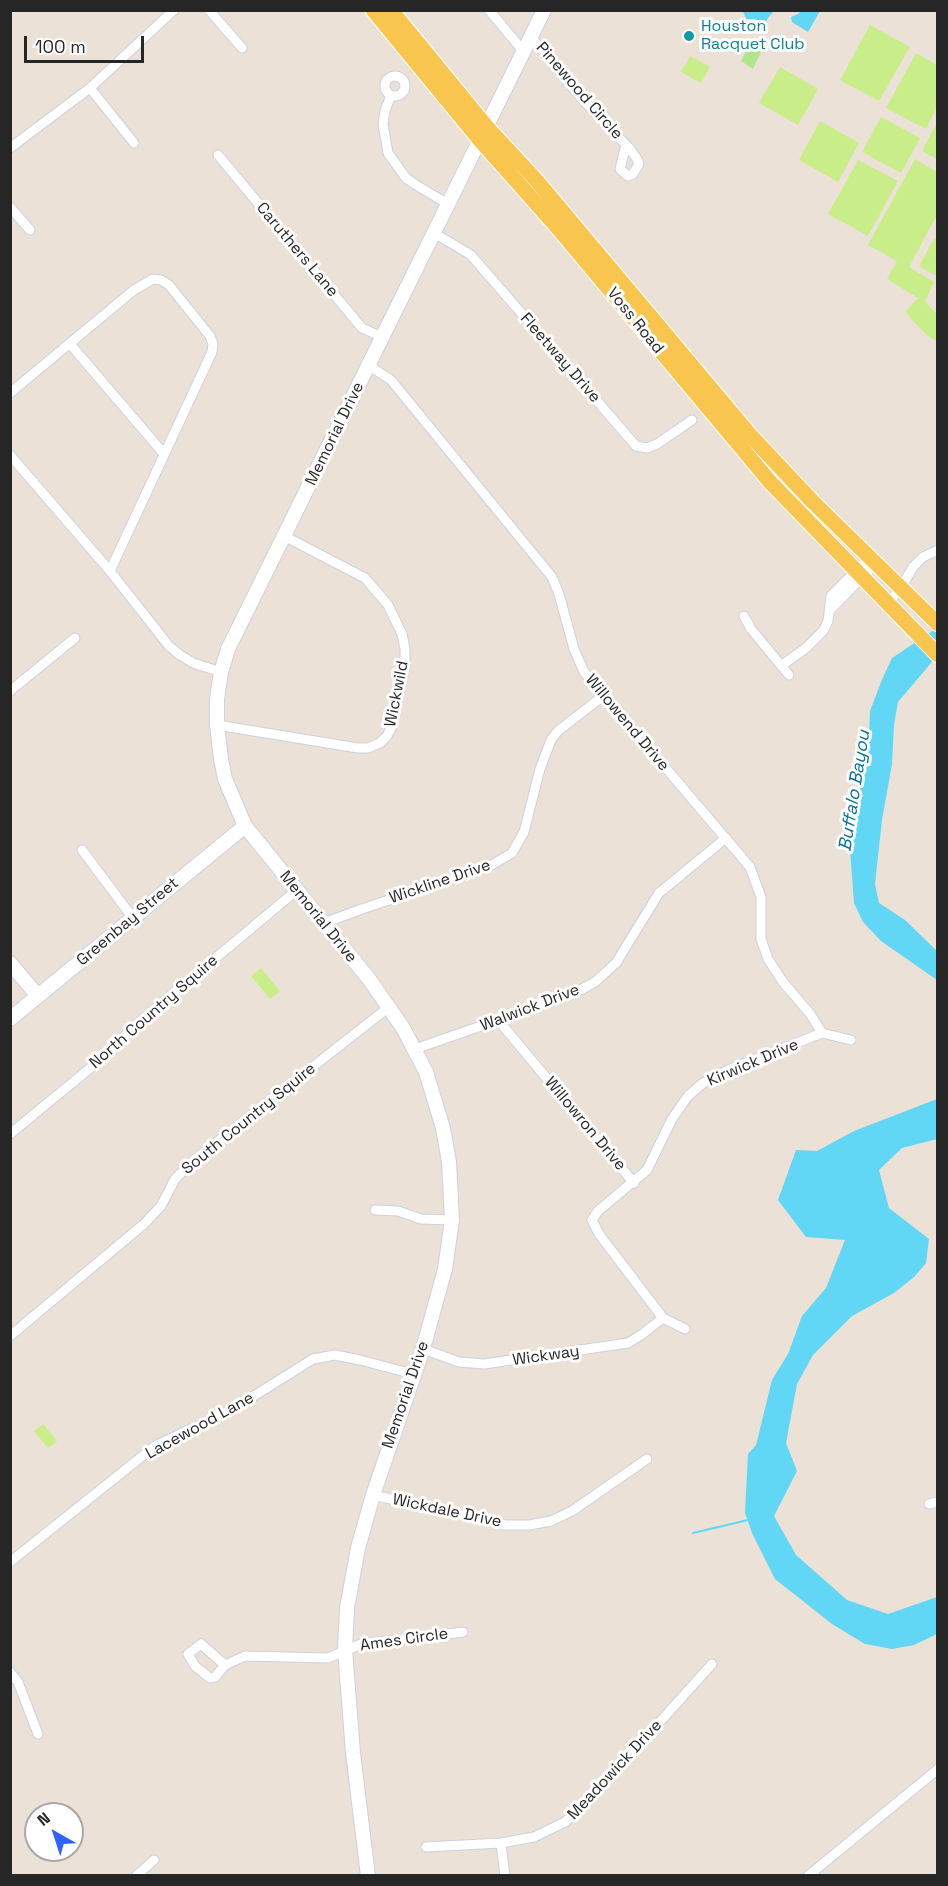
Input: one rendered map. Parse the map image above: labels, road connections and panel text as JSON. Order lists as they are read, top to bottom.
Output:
{
  "streets": {
    "main road": ["Voss Road"],
    "street": [
      "Pinewood Circle",
      "Caruthers Lane",
      "Fleetway Drive",
      "Memorial Drive",
      "Wickwild",
      "Willowend Drive",
      "Wickline Drive",
      "Greenbay Street",
      "Walwick Drive",
      "North Country Squire",
      "Kirwick Drive",
      "South Country Squire",
      "Willowron Drive",
      "Wickway",
      "Lacewood Lane",
      "Wickdale Drive",
      "Ames Circle",
      "Meadowick Drive"
    ]
  },
  "crossings": [
    ["Pinewood Circle", "Memorial Drive"],
    ["Caruthers Lane", "Memorial Drive"],
    ["Voss Road", "Memorial Drive"],
    ["Fleetway Drive", "Memorial Drive"],
    ["Memorial Drive", "Wickwild"],
    ["Memorial Drive", "Willowend Drive"],
    ["Memorial Drive", "Wickline Drive"],
    ["Memorial Drive", "Greenbay Street"],
    ["Memorial Drive", "Walwick Drive"],
    ["Memorial Drive", "North Country Squire"],
    ["Memorial Drive", "South Country Squire"],
    ["Memorial Drive", "Wickway"],
    ["Memorial Drive", "Lacewood Lane"],
    ["Memorial Drive", "Wickdale Drive"],
    ["Memorial Drive", "Ames Circle"],
    ["Willowend Drive", "Wickline Drive"],
    ["Willowend Drive", "Walwick Drive"],
    ["Willowend Drive", "Kirwick Drive"],
    ["Walwick Drive", "Willowron Drive"],
    ["Kirwick Drive", "Willowron Drive"],
    ["Willowron Drive", "Wickway"]
  ],
  "water": ["Buffalo Bayou"],
  "places": ["Houston Racquet Club"],
  "scale_bar": "100 m",
  "north": "top left"
}
